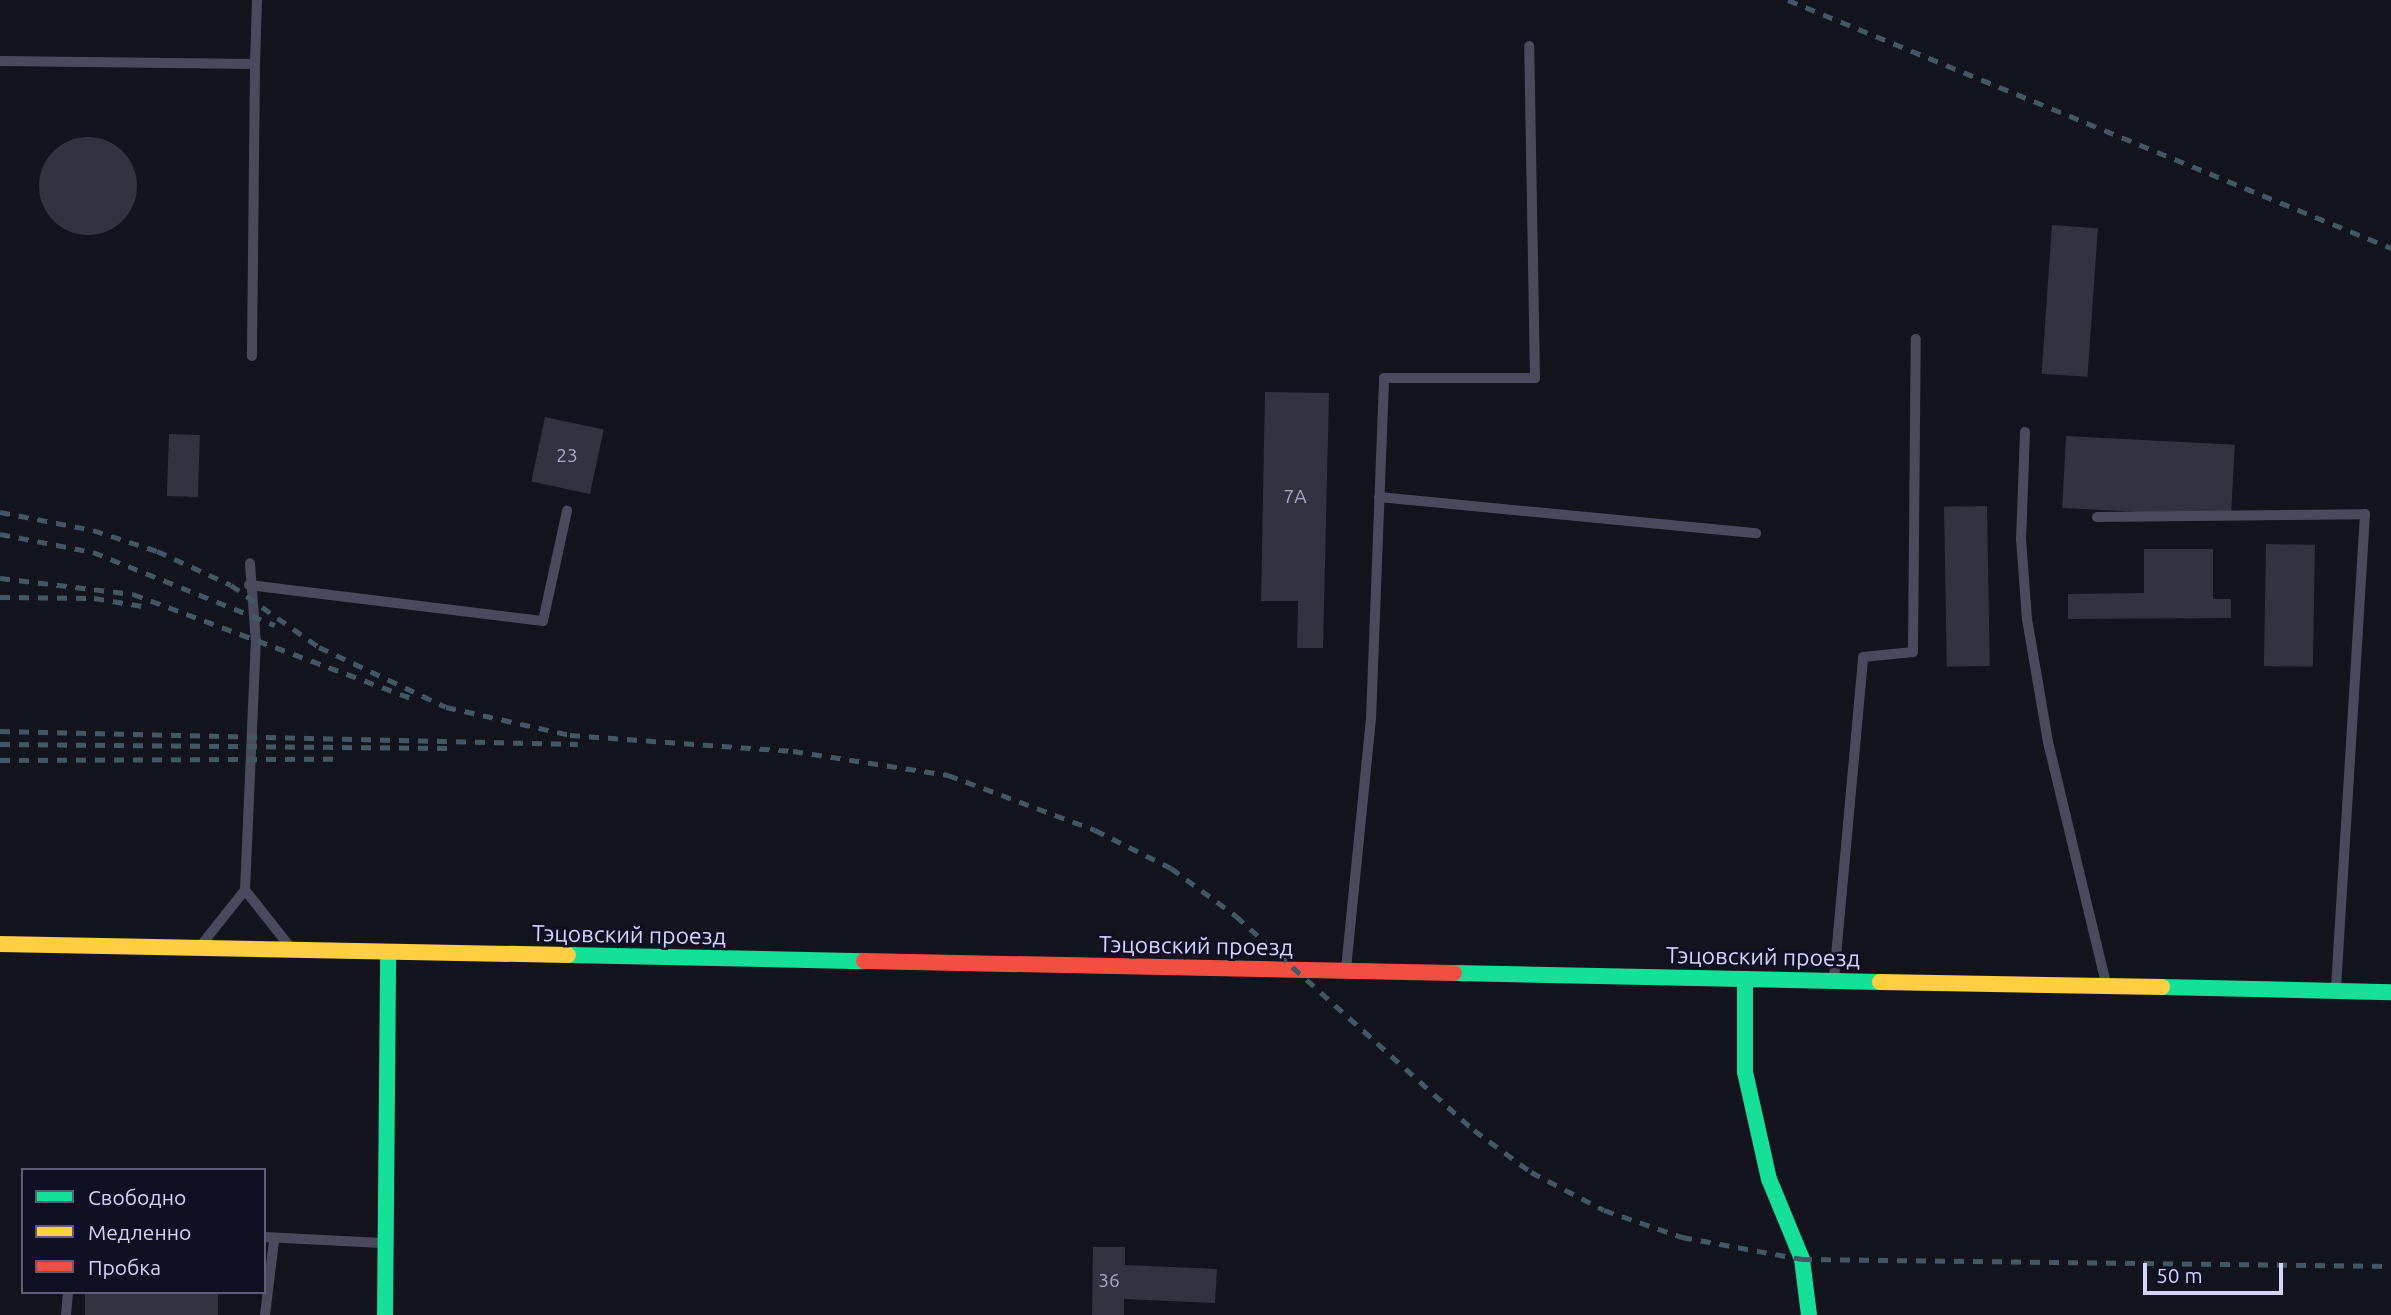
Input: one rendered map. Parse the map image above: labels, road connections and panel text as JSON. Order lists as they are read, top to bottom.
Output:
{
  "streets": {
    "street": ["Тэцовский проезд"]
  },
  "house_numbers": ["23", "7А", "36"],
  "legend": ["Свободно", "Медленно", "Пробка"],
  "scale_bar": "50 m"
}
